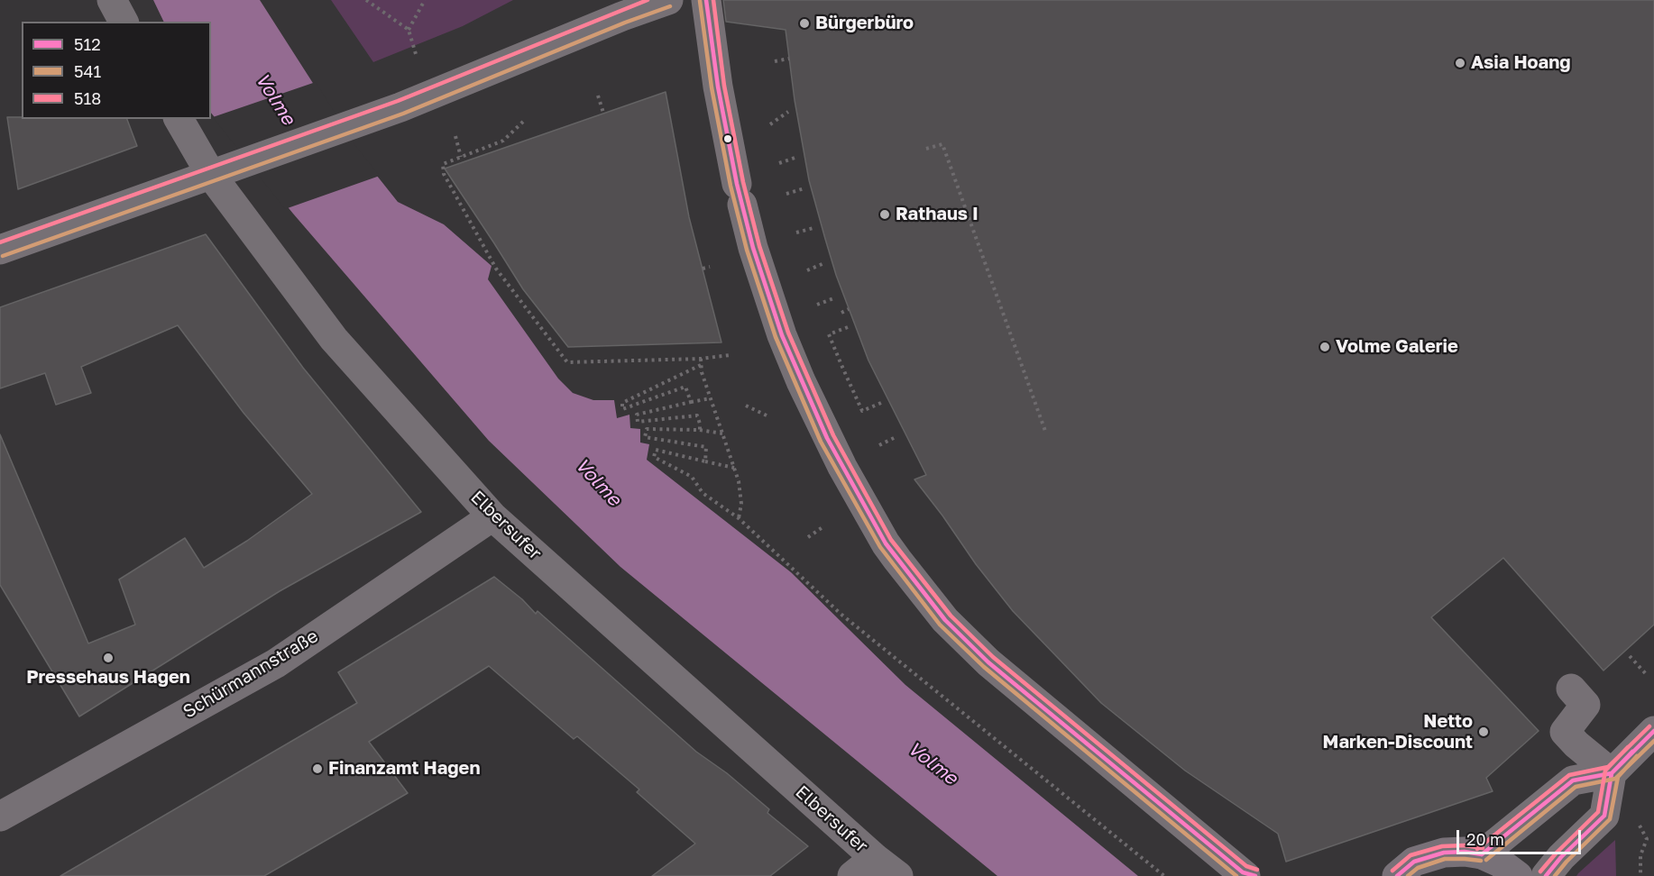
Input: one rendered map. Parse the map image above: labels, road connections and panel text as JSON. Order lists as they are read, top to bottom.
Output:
{
  "streets": {
    "street": ["Elbersufer", "Schürmannstraße"]
  },
  "crossings": [
    ["Elbersufer", "Schürmannstraße"]
  ],
  "water": ["Volme"],
  "places": [
    "Bürgerbüro",
    "Asia Hoang",
    "Rathaus I",
    "Volme Galerie",
    "Pressehaus Hagen",
    "Netto Marken-Discount",
    "Finanzamt Hagen"
  ],
  "lines": ["transit line 512", "transit line 518", "transit line 541"],
  "legend": ["512", "541", "518"],
  "scale_bar": "20 m"
}
